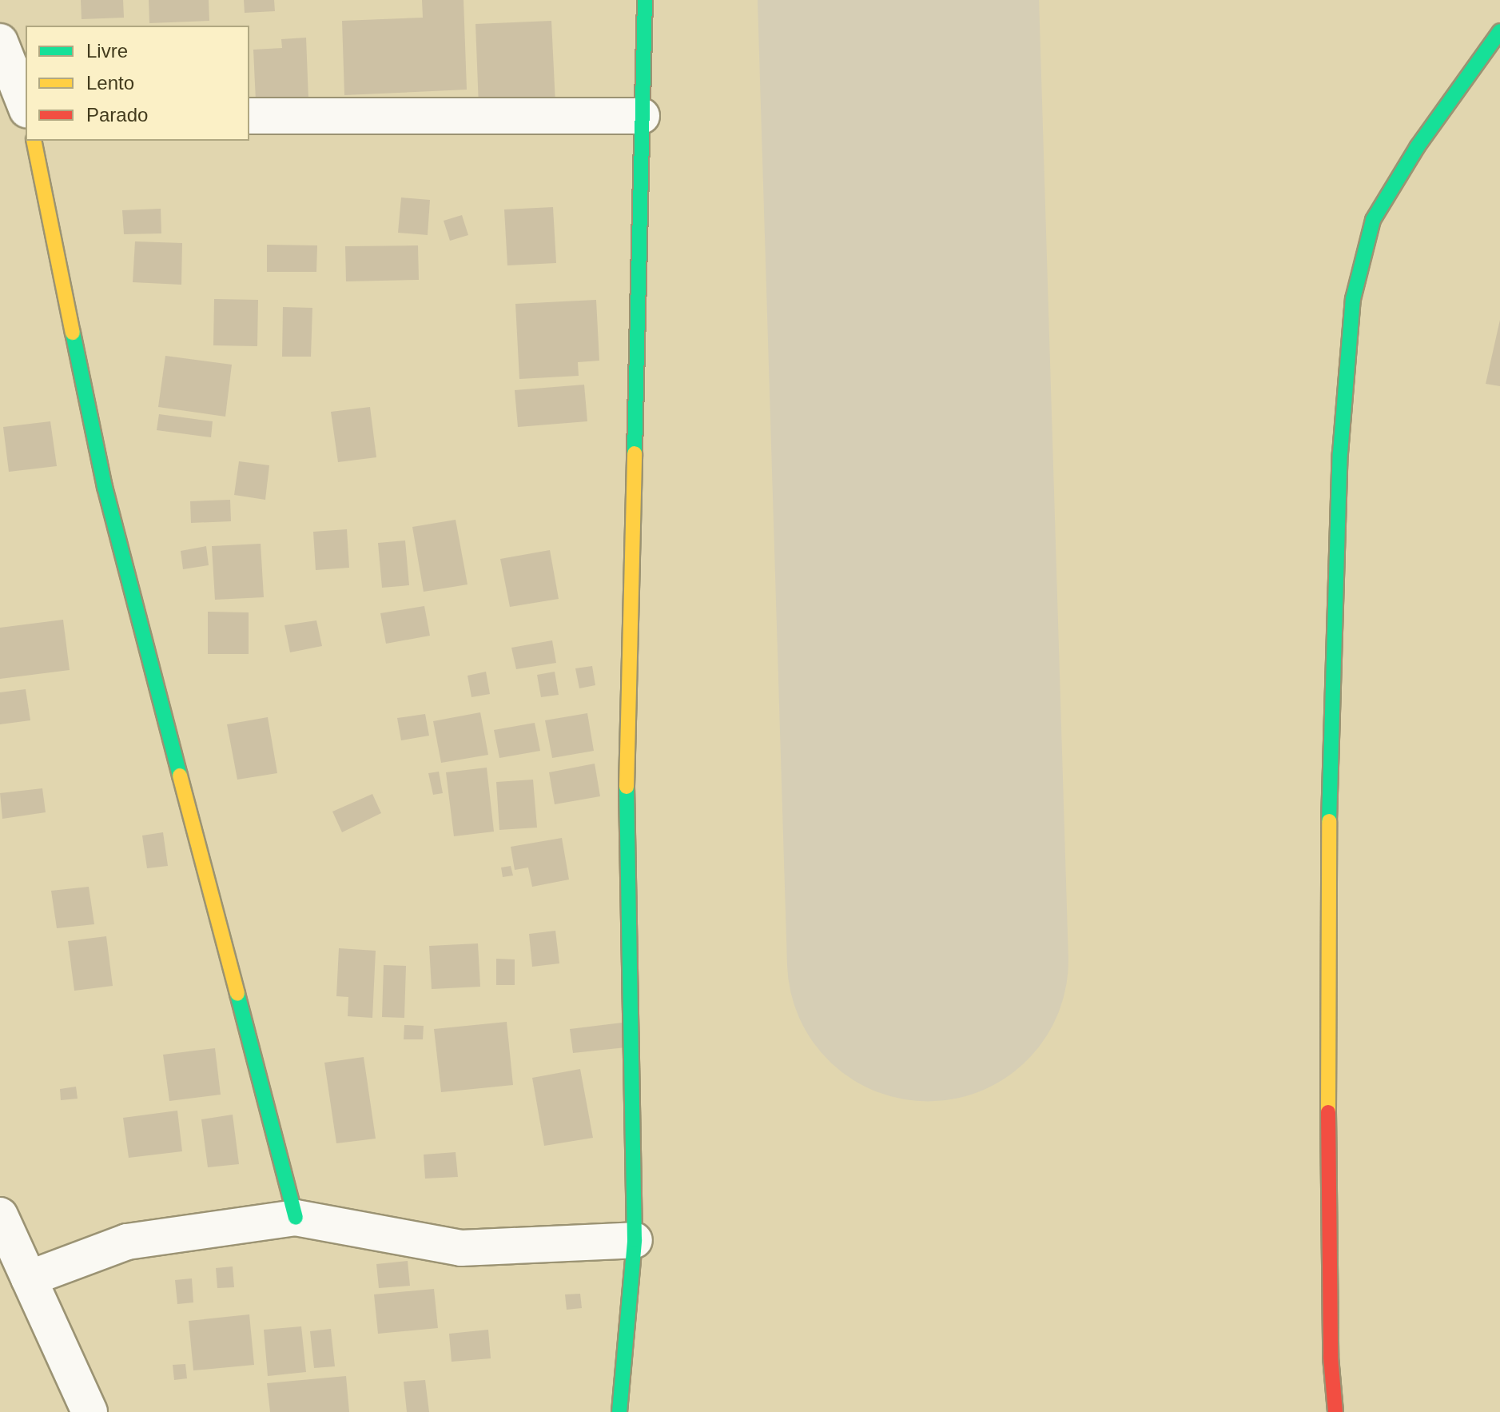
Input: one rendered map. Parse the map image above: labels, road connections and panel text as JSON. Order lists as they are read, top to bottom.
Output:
{
  "legend": ["Livre", "Lento", "Parado"]
}
